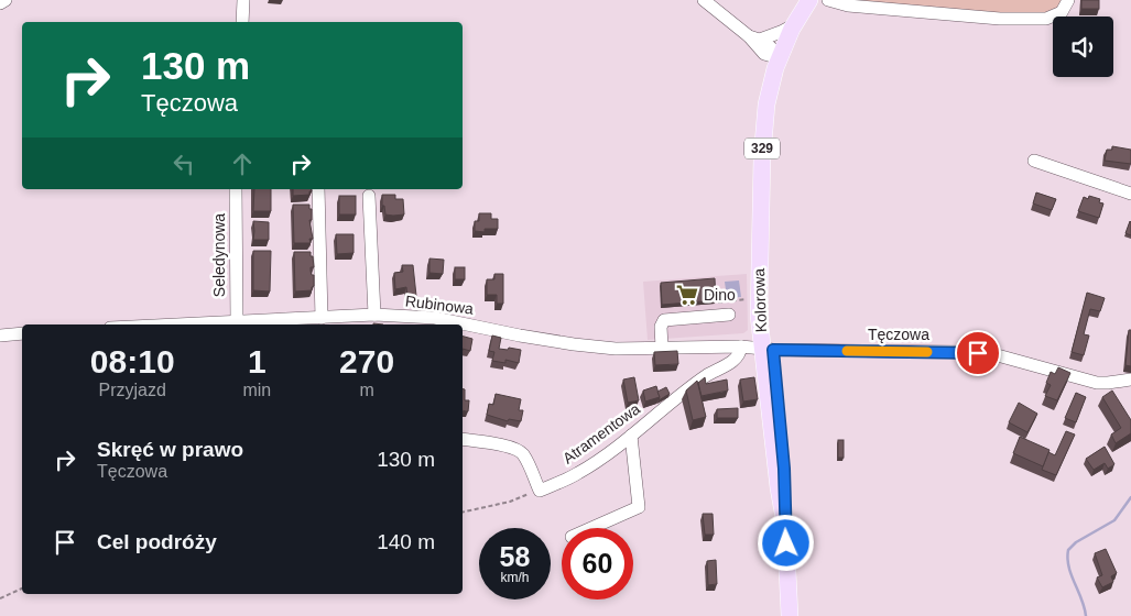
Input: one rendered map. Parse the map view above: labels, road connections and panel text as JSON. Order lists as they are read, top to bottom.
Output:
{
  "streets": {
    "main road": ["329", "Kolorowa"],
    "street": [
      "Seledynowa",
      "Rubinowa",
      "Tęczowa",
      "Atramentowa"
    ]
  },
  "crossings": [
    ["329", "Kolorowa"],
    ["Seledynowa", "Rubinowa"],
    ["Kolorowa", "Rubinowa"],
    ["Kolorowa", "Tęczowa"],
    ["Rubinowa", "Tęczowa"],
    ["Rubinowa", "Atramentowa"]
  ],
  "places": {
    "supermarket": ["Dino"]
  },
  "page": {
    "turn": ["130 m", "Tęczowa"],
    "eta": [
      "08:10",
      "Przyjazd",
      "1",
      "min",
      "270",
      "m"
    ],
    "list": [
      {
        "name": "Skręć w prawo",
        "note": "Tęczowa",
        "value": "130 m"
      },
      {
        "name": "Cel podróży",
        "value": "140 m"
      }
    ],
    "speed": "58 km/h",
    "limit": "60"
  }
}
